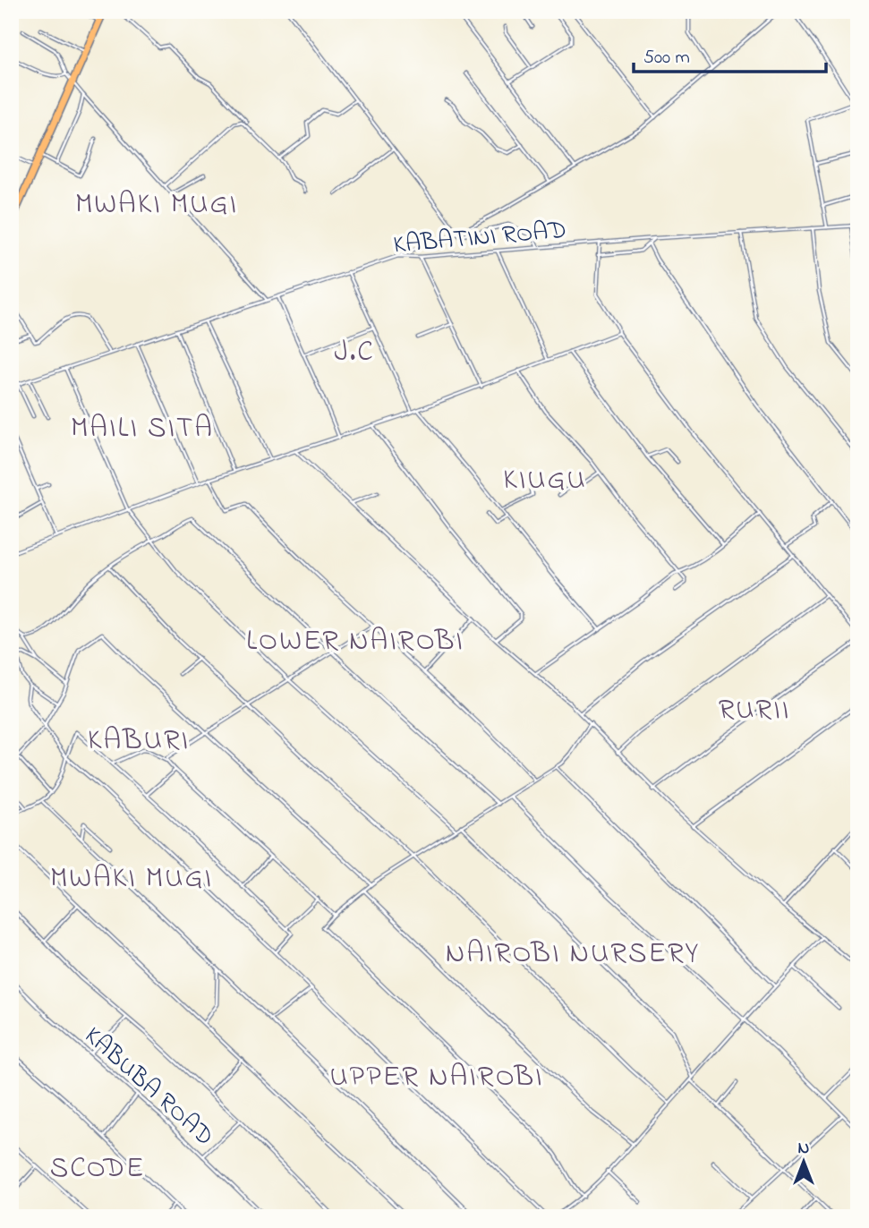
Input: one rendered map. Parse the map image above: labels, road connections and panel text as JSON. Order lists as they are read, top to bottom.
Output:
{
  "streets": {
    "street": ["KABATINI ROAD", "KABUBA ROAD"]
  },
  "districts": [
    "MWAKI MUGI",
    "J.C",
    "MAILI SITA",
    "KIUGU",
    "LOWER NAIROBI",
    "RURII",
    "KABURI",
    "MWAKI MUGI",
    "NAIROBI NURSERY",
    "UPPER NAIROBI",
    "SCODE"
  ],
  "scale_bar": "500 m",
  "north": "top"
}
